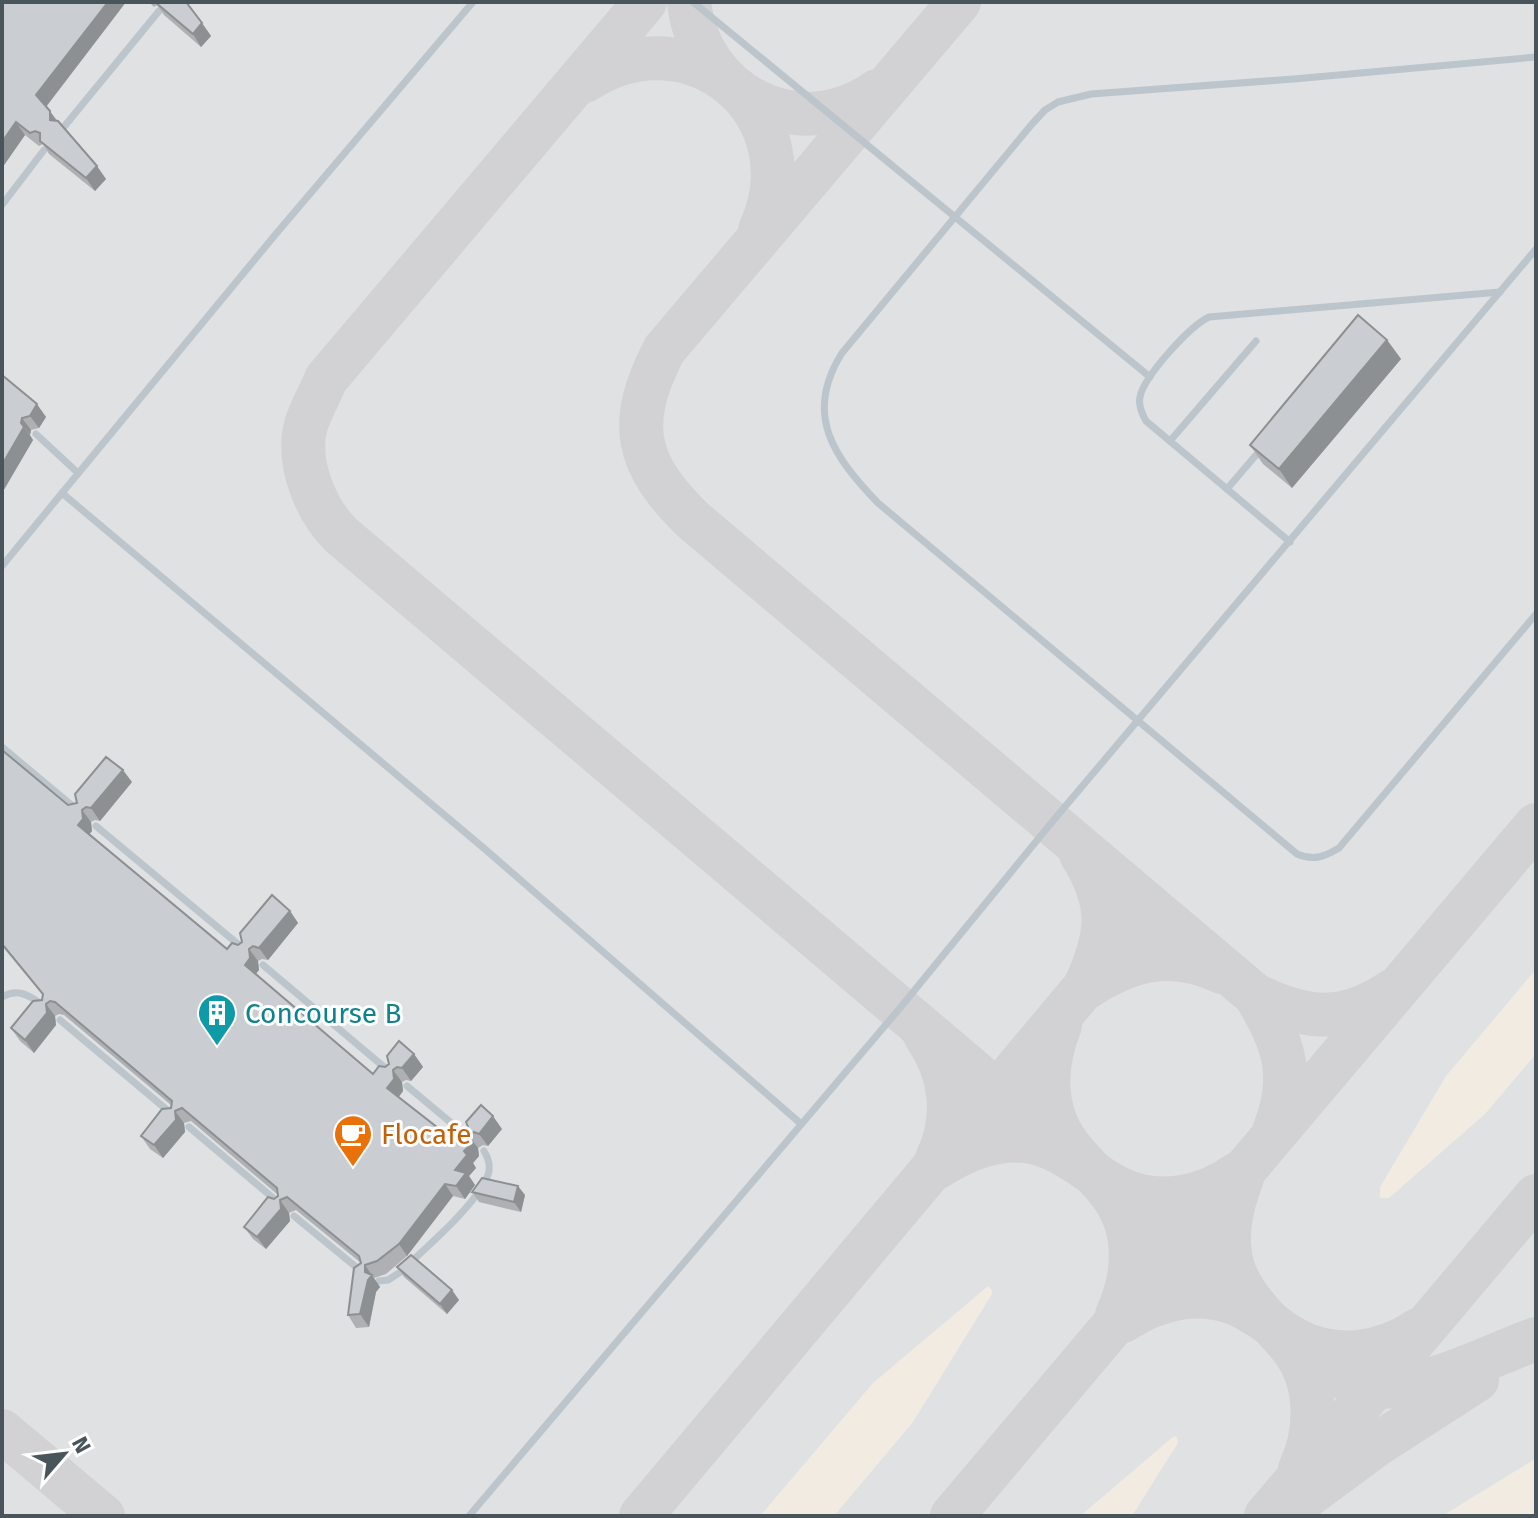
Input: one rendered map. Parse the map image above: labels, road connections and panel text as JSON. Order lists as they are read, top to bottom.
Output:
{
  "places": {
    "building": ["Concourse B"],
    "cafe": ["Flocafe"]
  },
  "north": "top right"
}
